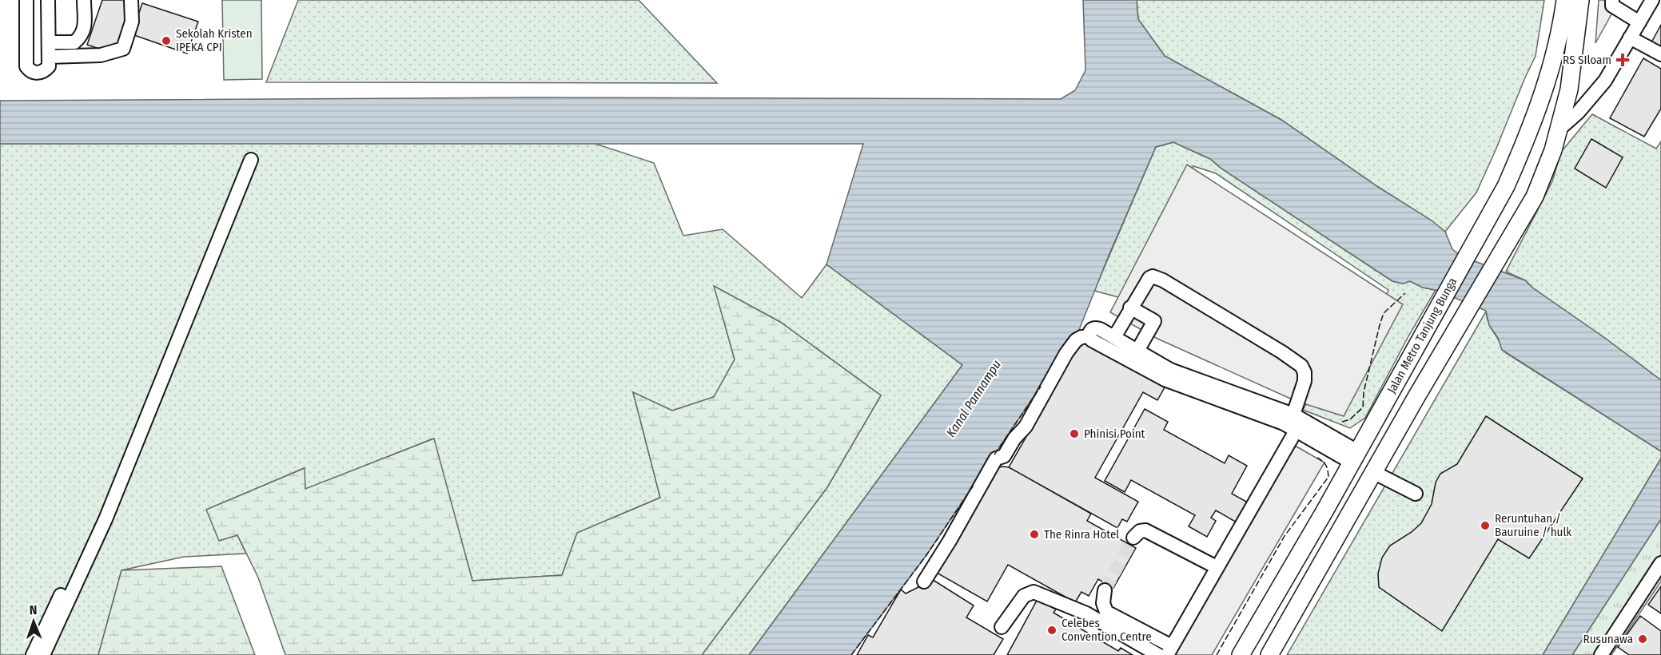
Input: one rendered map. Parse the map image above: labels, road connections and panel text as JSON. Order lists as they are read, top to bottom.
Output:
{
  "streets": {
    "main road": ["Jalan Metro Tanjung Bunga"]
  },
  "water": ["Kanal Pannampu"],
  "places": {
    "other": [
      "Sekolah Kristen IPEKA CPI",
      "Phinisi Point",
      "Reruntuhan / Bauruine / hulk",
      "The Rinra Hotel",
      "Celebes Convention Centre",
      "Rusunawa"
    ],
    "health": ["RS SIloam"]
  },
  "north": "top"
}
